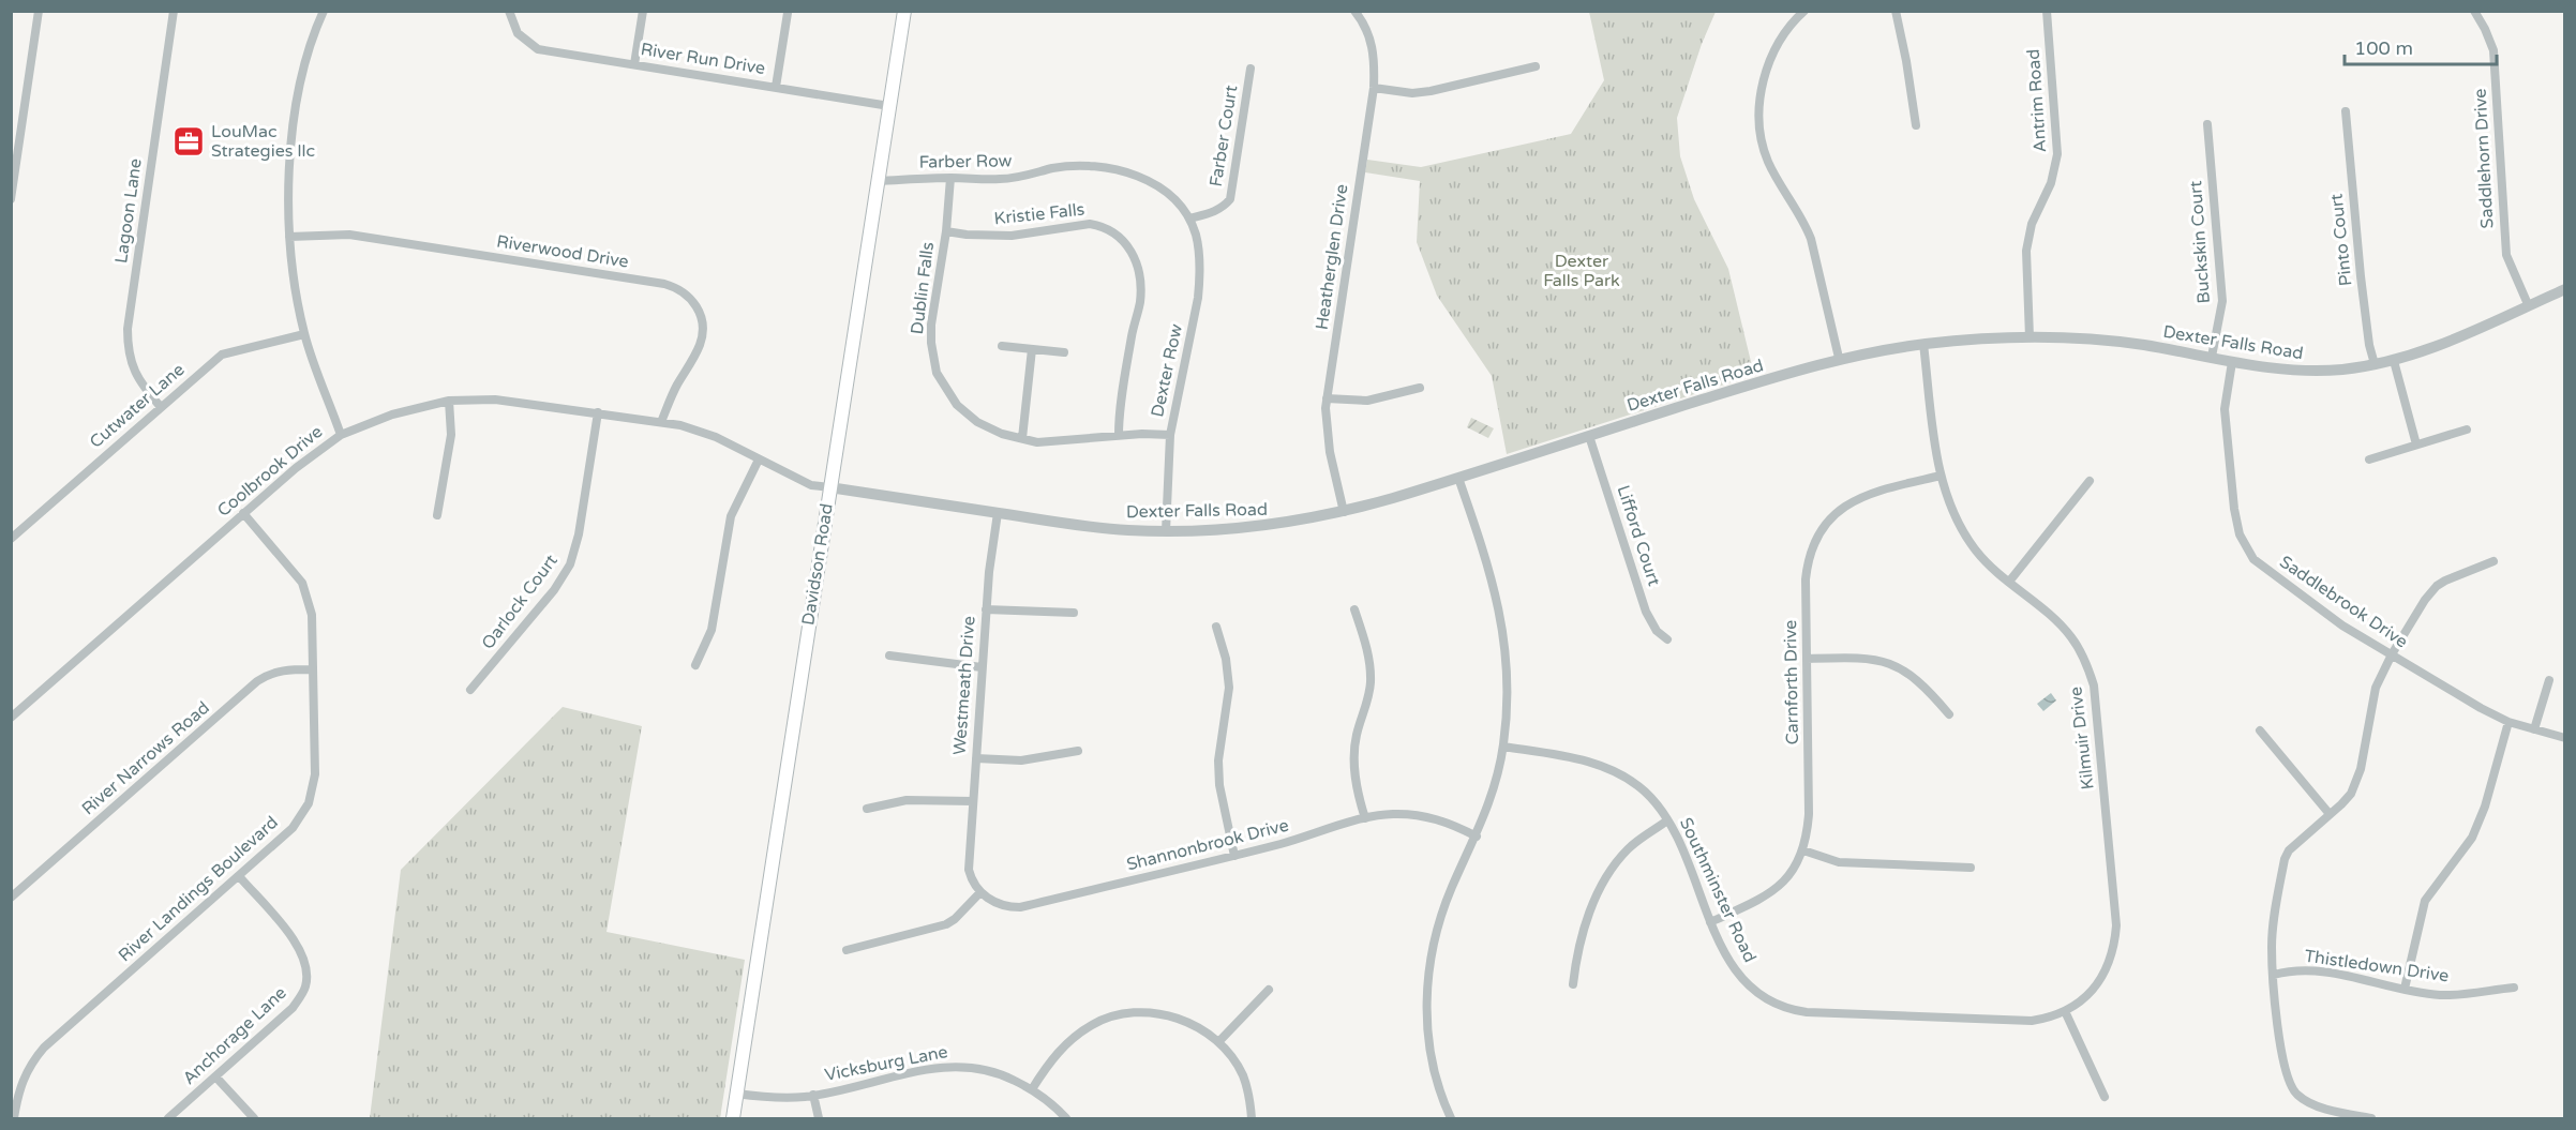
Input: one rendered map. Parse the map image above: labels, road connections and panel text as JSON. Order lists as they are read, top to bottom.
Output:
{
  "streets": {
    "main road": ["Davidson Road"],
    "street": [
      "River Run Drive",
      "Antrim Road",
      "Farber Court",
      "Saddlehorn Drive",
      "Farber Row",
      "Lagoon Lane",
      "Kristie Falls",
      "Pinto Court",
      "Buckskin Court",
      "Riverwood Drive",
      "Heatherglen Drive",
      "Dublin Falls",
      "Dexter Falls Road",
      "Dexter Row",
      "Cutwater Lane",
      "Coolbrook Drive",
      "Lifford Court",
      "Oarlock Court",
      "Saddlebrook Drive",
      "Carnforth Drive",
      "Westmeath Drive",
      "Kilmuir Drive",
      "River Narrows Road",
      "Shannonbrook Drive",
      "River Landings Boulevard",
      "Southminster Road",
      "Thistledown Drive",
      "Anchorage Lane",
      "Vicksburg Lane"
    ]
  },
  "crossings": [
    ["River Run Drive", "Davidson Road"],
    ["Antrim Road", "Dexter Falls Road"],
    ["Farber Court", "Farber Row"],
    ["Farber Court", "Dexter Row"],
    ["Saddlehorn Drive", "Dexter Falls Road"],
    ["Farber Row", "Dublin Falls"],
    ["Farber Row", "Dexter Row"],
    ["Farber Row", "Davidson Road"],
    ["Lagoon Lane", "Cutwater Lane"],
    ["Kristie Falls", "Dublin Falls"],
    ["Pinto Court", "Dexter Falls Road"],
    ["Buckskin Court", "Dexter Falls Road"],
    ["Riverwood Drive", "Coolbrook Drive"],
    ["Heatherglen Drive", "Dexter Falls Road"],
    ["Dublin Falls", "Dexter Row"],
    ["Dexter Falls Road", "Dexter Row"],
    ["Dexter Falls Road", "Coolbrook Drive"],
    ["Dexter Falls Road", "Lifford Court"],
    ["Dexter Falls Road", "Davidson Road"],
    ["Dexter Falls Road", "Saddlebrook Drive"],
    ["Dexter Falls Road", "Westmeath Drive"],
    ["Dexter Falls Road", "Kilmuir Drive"],
    ["Coolbrook Drive", "Davidson Road"],
    ["Coolbrook Drive", "Oarlock Court"],
    ["Coolbrook Drive", "River Landings Boulevard"],
    ["Davidson Road", "Vicksburg Lane"],
    ["Carnforth Drive", "Kilmuir Drive"],
    ["Carnforth Drive", "Southminster Road"],
    ["Westmeath Drive", "Shannonbrook Drive"],
    ["Kilmuir Drive", "Southminster Road"],
    ["River Narrows Road", "River Landings Boulevard"],
    ["River Landings Boulevard", "Anchorage Lane"]
  ],
  "parks": ["Dexter Falls Park"],
  "places": {
    "office": ["LouMac Strategies llc"]
  },
  "scale_bar": "100 m"
}
